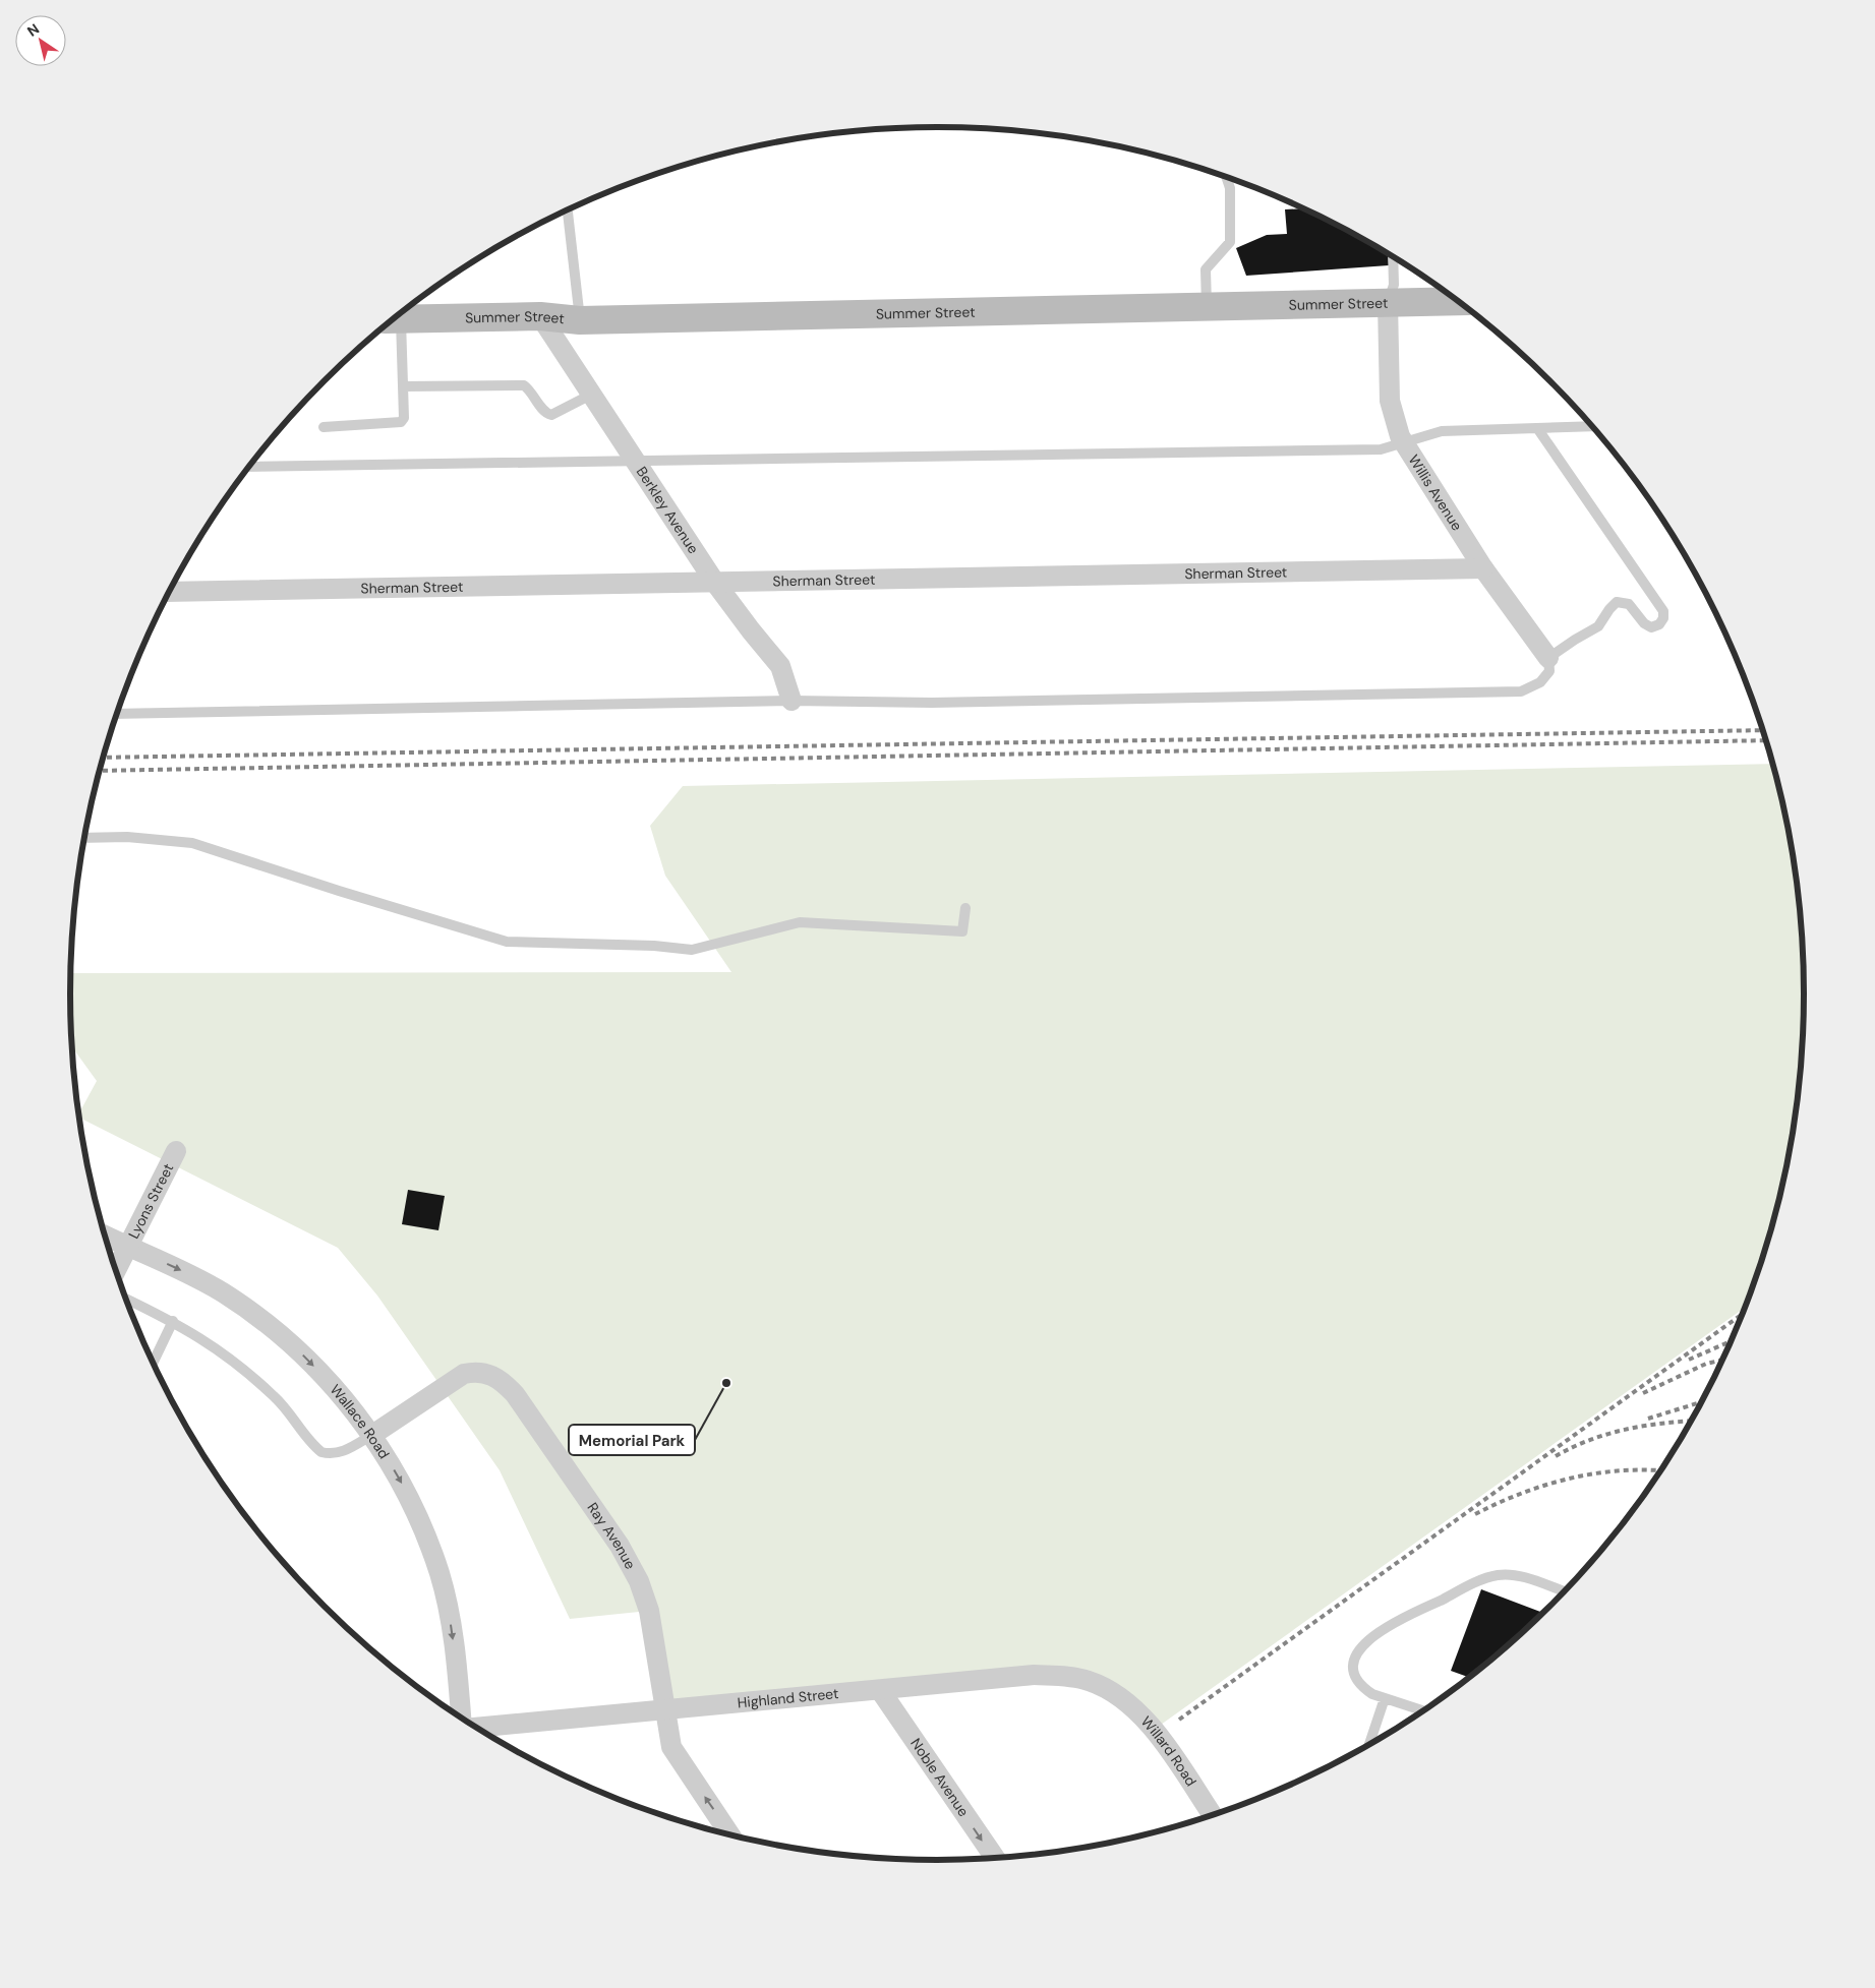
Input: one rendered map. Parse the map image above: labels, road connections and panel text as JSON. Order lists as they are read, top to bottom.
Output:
{
  "streets": {
    "street": [
      "Summer Street",
      "Willis Avenue",
      "Berkley Avenue",
      "Sherman Street",
      "Lyons Street",
      "Wallace Road",
      "Ray Avenue",
      "Highland Street",
      "Willard Road",
      "Noble Avenue"
    ]
  },
  "crossings": [
    ["Summer Street", "Willis Avenue"],
    ["Summer Street", "Berkley Avenue"],
    ["Willis Avenue", "Sherman Street"],
    ["Berkley Avenue", "Sherman Street"],
    ["Lyons Street", "Wallace Road"],
    ["Wallace Road", "Ray Avenue"],
    ["Ray Avenue", "Highland Street"],
    ["Highland Street", "Willard Road"],
    ["Highland Street", "Noble Avenue"]
  ],
  "one_way": ["Wallace Road", "Noble Avenue"],
  "places": ["Memorial Park"],
  "north": "top left"
}
